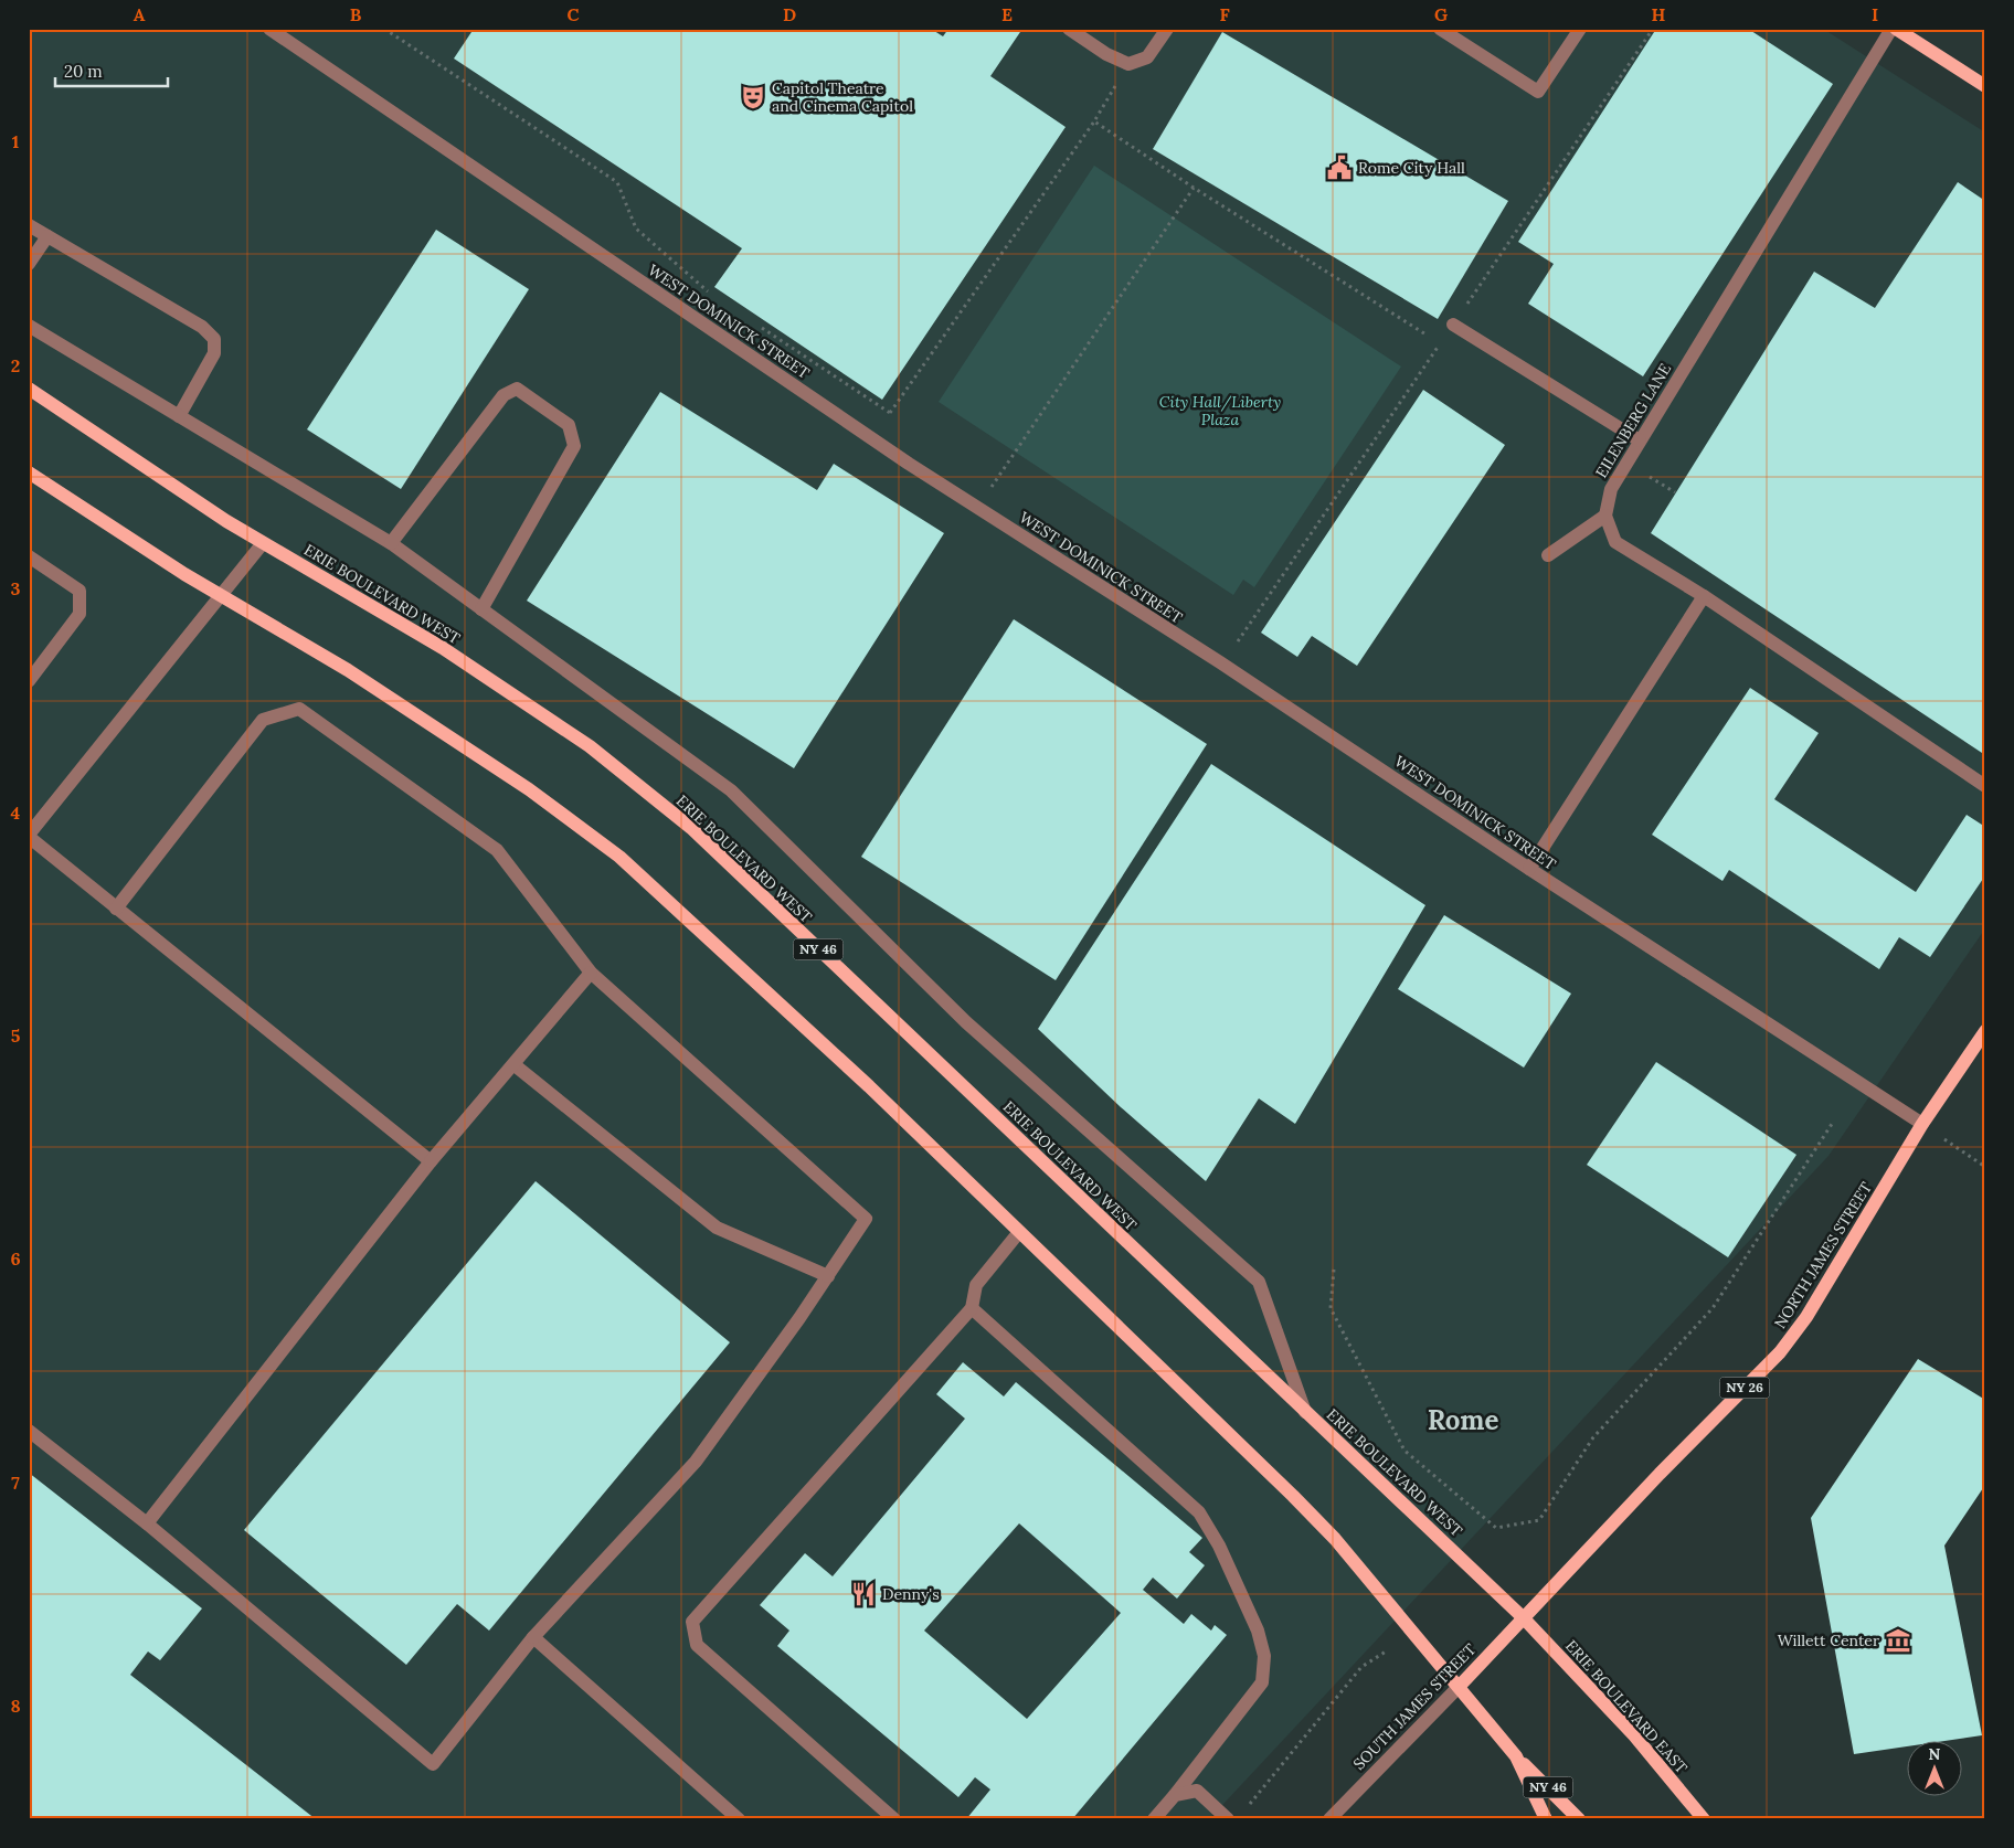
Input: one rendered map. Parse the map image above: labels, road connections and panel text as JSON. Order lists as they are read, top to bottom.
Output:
{
  "streets": {
    "main road": [
      "ERIE BOULEVARD WEST",
      "NY 46",
      "NORTH JAMES STREET",
      "NY 26",
      "SOUTH JAMES STREET",
      "ERIE BOULEVARD EAST"
    ],
    "street": ["WEST DOMINICK STREET", "EILENBERG LANE"]
  },
  "crossings": [
    ["WEST DOMINICK STREET", "NORTH JAMES STREET"],
    ["ERIE BOULEVARD WEST", "NORTH JAMES STREET"],
    ["ERIE BOULEVARD WEST", "SOUTH JAMES STREET"],
    ["ERIE BOULEVARD WEST", "ERIE BOULEVARD EAST"],
    ["NORTH JAMES STREET", "SOUTH JAMES STREET"],
    ["NORTH JAMES STREET", "ERIE BOULEVARD EAST"],
    ["SOUTH JAMES STREET", "ERIE BOULEVARD EAST"]
  ],
  "districts": ["Rome"],
  "parks": ["City Hall/Liberty Plaza"],
  "places": {
    "theatre": ["Capitol Theatre and Cinema Capitol"],
    "public building": ["Rome City Hall"],
    "restaurant": ["Denny's"],
    "museum": ["Willett Center"]
  },
  "scale_bar": "20 m",
  "north": "top",
  "grid": {
    "columns": [
      "A",
      "B",
      "C",
      "D",
      "E",
      "F",
      "G",
      "H",
      "I"
    ],
    "rows": [
      "1",
      "2",
      "3",
      "4",
      "5",
      "6",
      "7",
      "8"
    ]
  }
}
